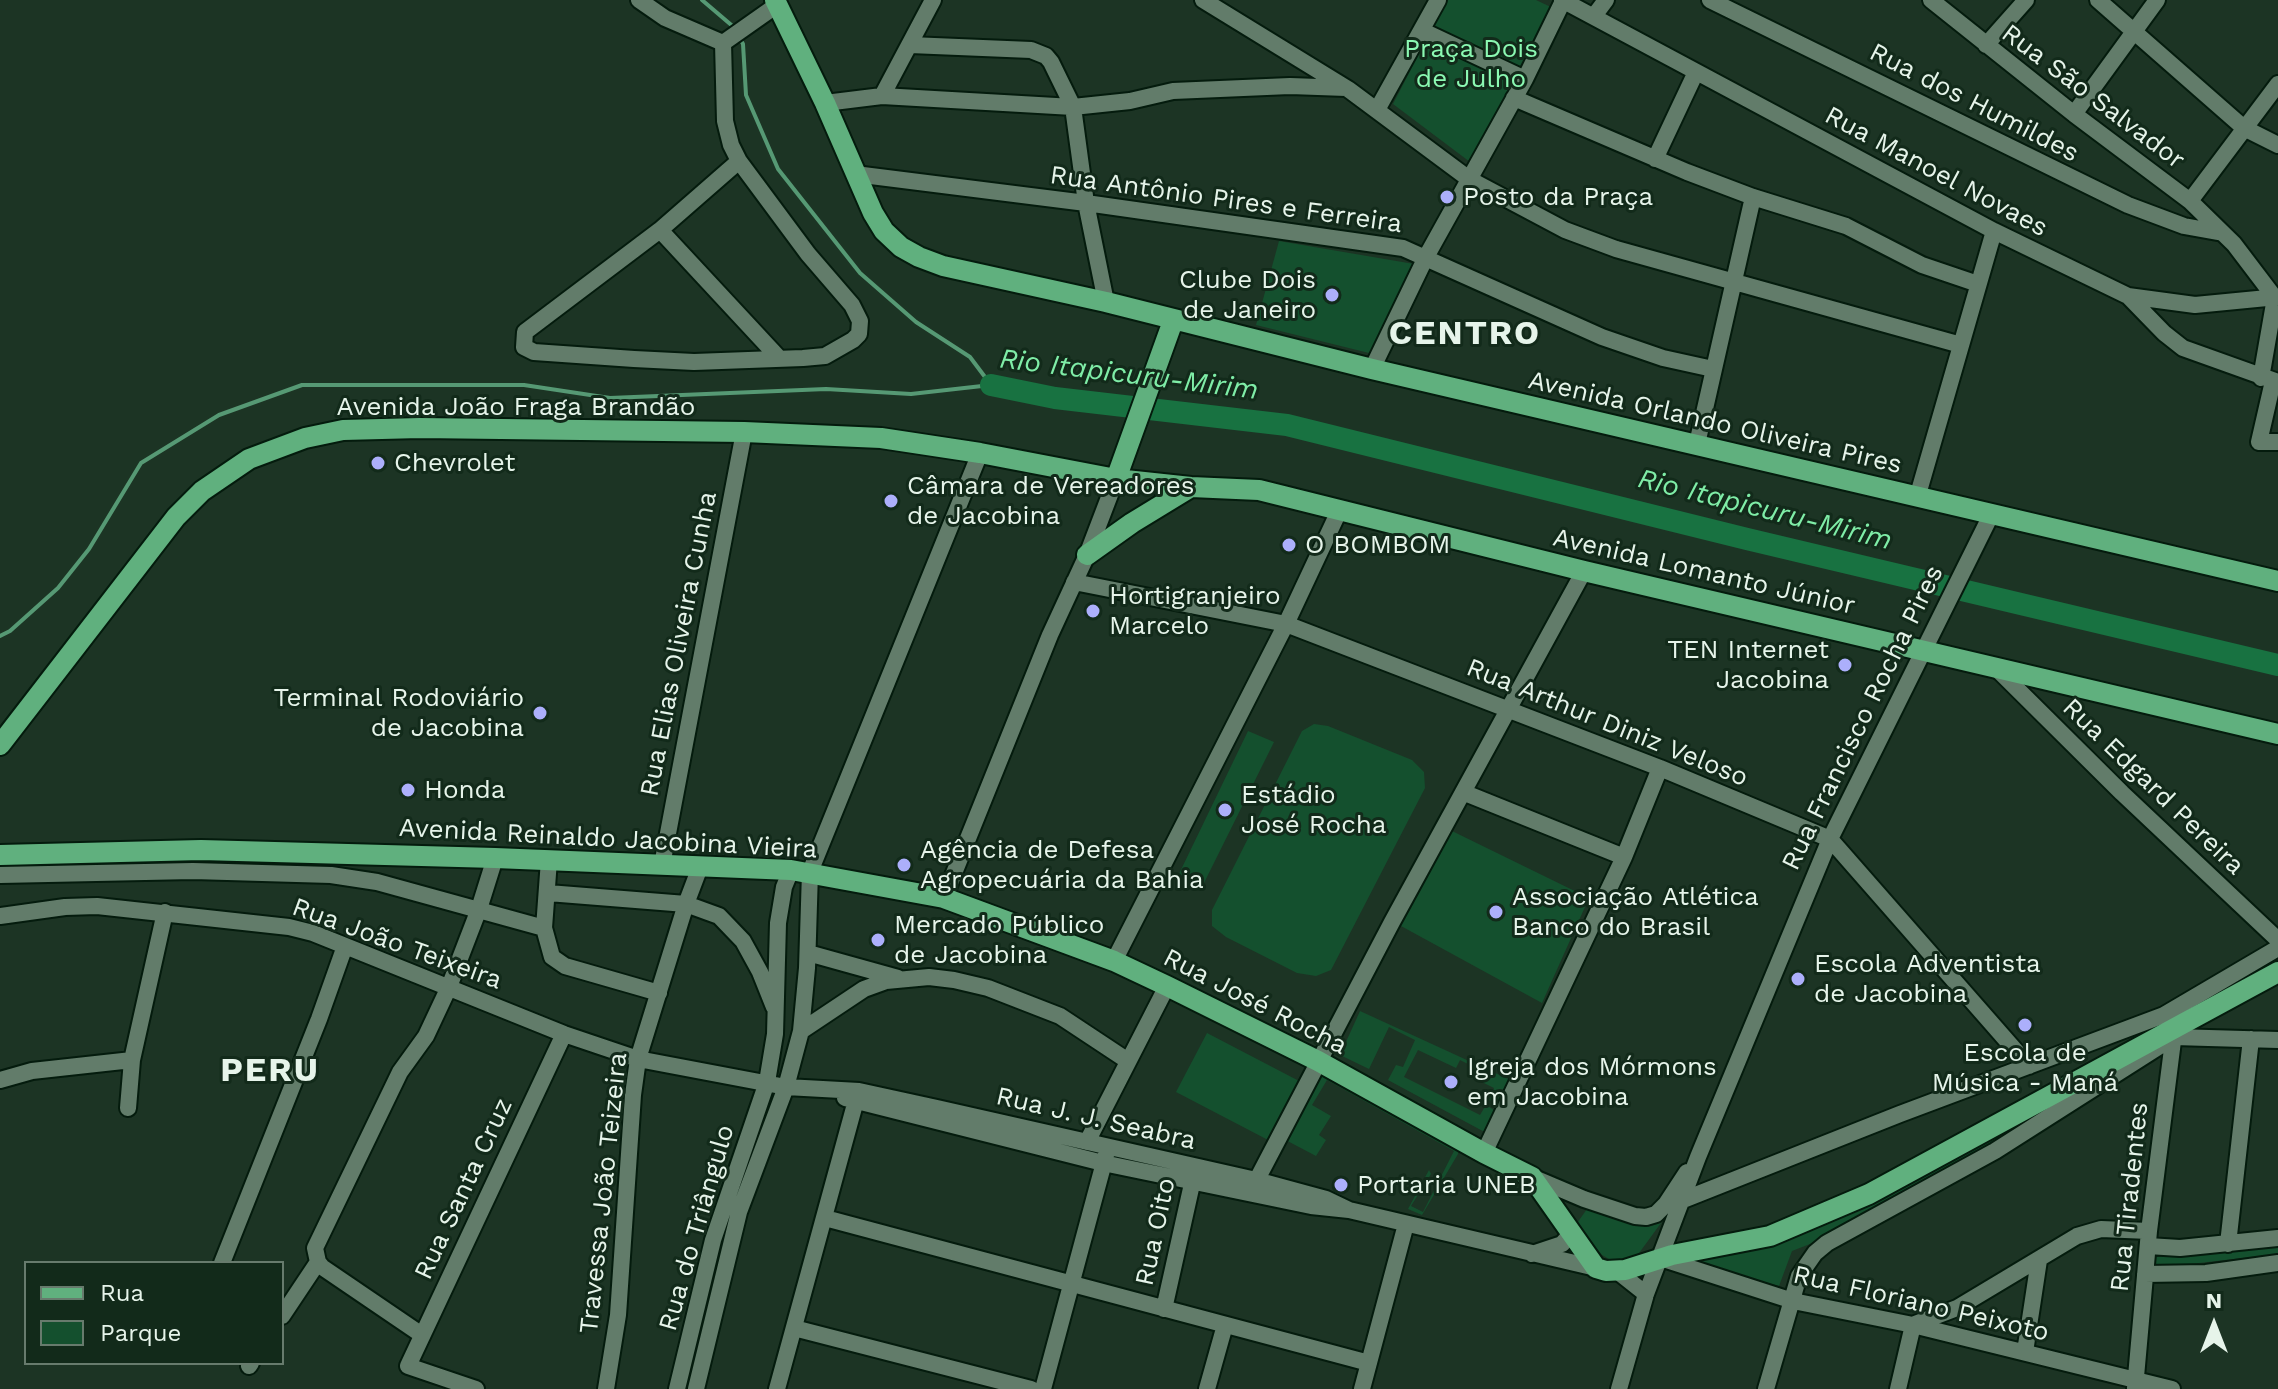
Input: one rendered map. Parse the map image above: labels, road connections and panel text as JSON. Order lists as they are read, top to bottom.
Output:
{
  "streets": {
    "main road": [
      "Avenida João Fraga Brandão",
      "Avenida Orlando Oliveira Pires",
      "Avenida Lomanto Júnior",
      "Avenida Reinaldo Jacobina Vieira",
      "Rua José Rocha"
    ],
    "street": [
      "Rua São Salvador",
      "Rua dos Humildes",
      "Rua Manoel Novaes",
      "Rua Antônio Pires e Ferreira",
      "Rua Elias Oliveira Cunha",
      "Rua Francisco Rocha Pires",
      "Rua Arthur Diniz Veloso",
      "Rua Edgard Pereira",
      "Rua João Teixeira",
      "Rua J. J. Seabra",
      "Rua Santa Cruz",
      "Travessa João Teizeira",
      "Rua Tiradentes",
      "Rua do Triângulo",
      "Rua Oito",
      "Rua Floriano Peixoto"
    ]
  },
  "crossings": [
    ["Rua São Salvador", "Rua dos Humildes"],
    ["Rua São Salvador", "Rua Manoel Novaes"],
    ["Rua Antônio Pires e Ferreira", "Avenida Orlando Oliveira Pires"],
    ["Avenida João Fraga Brandão", "Avenida Lomanto Júnior"],
    ["Avenida João Fraga Brandão", "Rua Elias Oliveira Cunha"],
    ["Avenida Orlando Oliveira Pires", "Rua Francisco Rocha Pires"],
    ["Avenida Lomanto Júnior", "Rua Francisco Rocha Pires"],
    ["Avenida Lomanto Júnior", "Rua Edgard Pereira"],
    ["Rua Elias Oliveira Cunha", "Avenida Reinaldo Jacobina Vieira"],
    ["Rua Francisco Rocha Pires", "Rua Arthur Diniz Veloso"],
    ["Rua Francisco Rocha Pires", "Rua Floriano Peixoto"],
    ["Avenida Reinaldo Jacobina Vieira", "Rua José Rocha"],
    ["Avenida Reinaldo Jacobina Vieira", "Travessa João Teizeira"],
    ["Avenida Reinaldo Jacobina Vieira", "Rua do Triângulo"],
    ["Rua João Teixeira", "Rua J. J. Seabra"],
    ["Rua João Teixeira", "Rua Santa Cruz"],
    ["Rua João Teixeira", "Travessa João Teizeira"],
    ["Rua João Teixeira", "Rua do Triângulo"],
    ["Rua J. J. Seabra", "Rua do Triângulo"],
    ["Rua J. J. Seabra", "Rua Oito"],
    ["Rua Tiradentes", "Rua Floriano Peixoto"]
  ],
  "districts": ["CENTRO", "PERU"],
  "water": ["Rio Itapicuru-Mirim"],
  "parks": ["Praça Dois de Julho"],
  "places": [
    "Posto da Praça",
    "Clube Dois de Janeiro",
    "Chevrolet",
    "Câmara de Vereadores de Jacobina",
    "O BOMBOM",
    "Hortigranjeiro Marcelo",
    "TEN Internet Jacobina",
    "Terminal Rodoviário de Jacobina",
    "Honda",
    "Estádio José Rocha",
    "Agência de Defesa Agropecuária da Bahia",
    "Associação Atlética Banco do Brasil",
    "Mercado Público de Jacobina",
    "Escola Adventista de Jacobina",
    "Escola de Música - Maná",
    "Igreja dos Mórmons em Jacobina",
    "Portaria UNEB"
  ],
  "legend": ["Rua", "Parque"],
  "north": "top"
}
